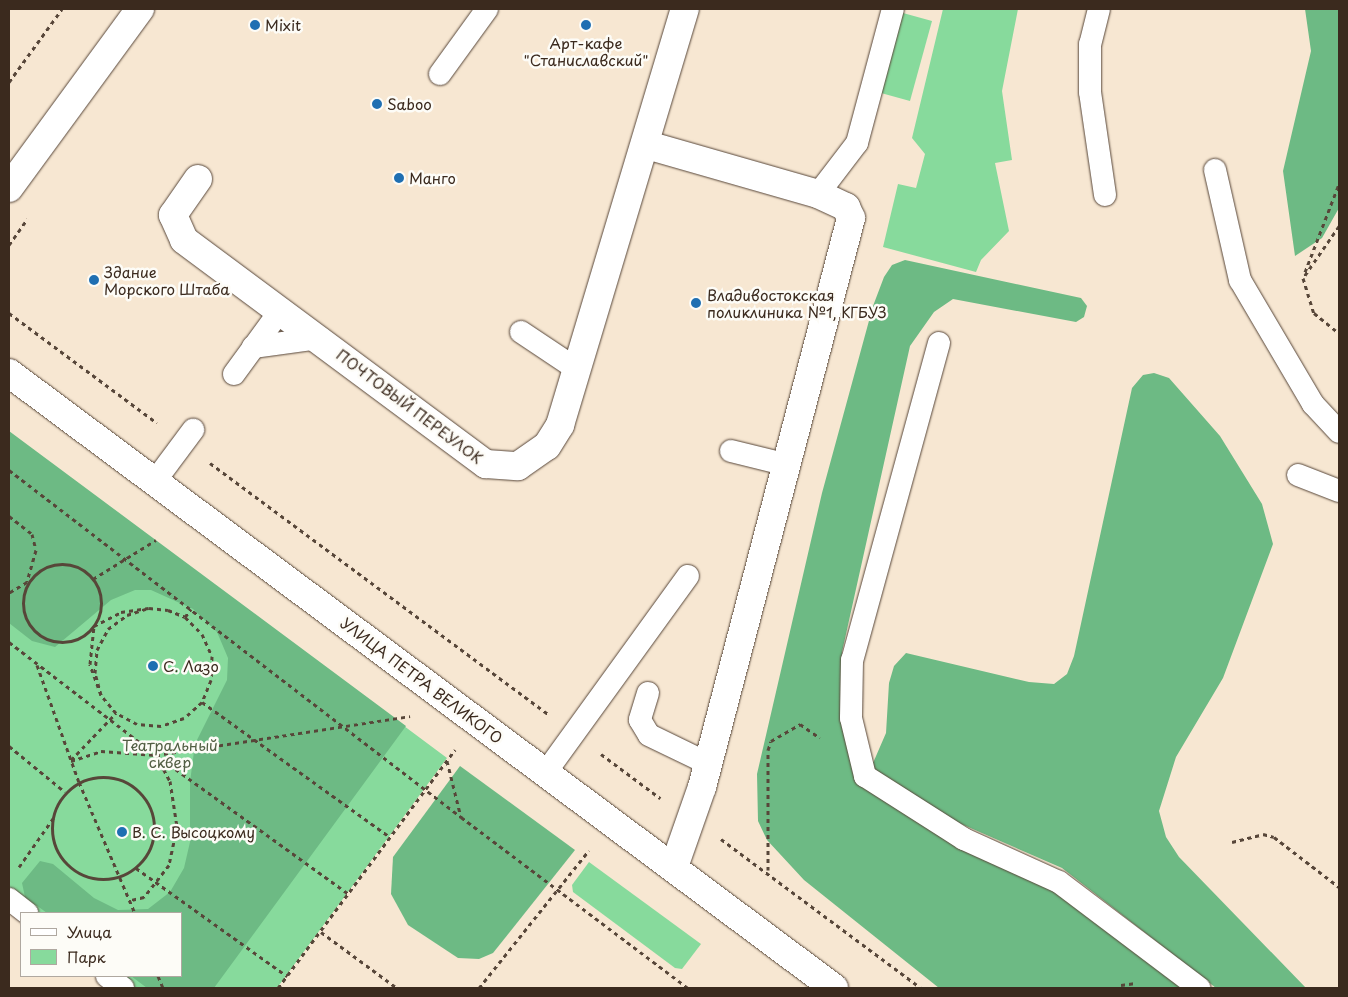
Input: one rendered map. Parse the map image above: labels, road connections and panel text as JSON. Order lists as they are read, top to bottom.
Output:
{
  "streets": {
    "street": ["ПОЧТОВЫЙ ПЕРЕУЛОК", "УЛИЦА ПЕТРА ВЕЛИКОГО"]
  },
  "parks": ["Театральный сквер"],
  "places": [
    "Mixit",
    "Арт-кафе \"Станиславский\"",
    "Saboo",
    "Манго",
    "Здание Морского Штаба",
    "Владивостокская поликлиника №1, КГБУЗ",
    "С. Лазо",
    "В. С. Высоцкому"
  ],
  "legend": ["Улица", "Парк"]
}
